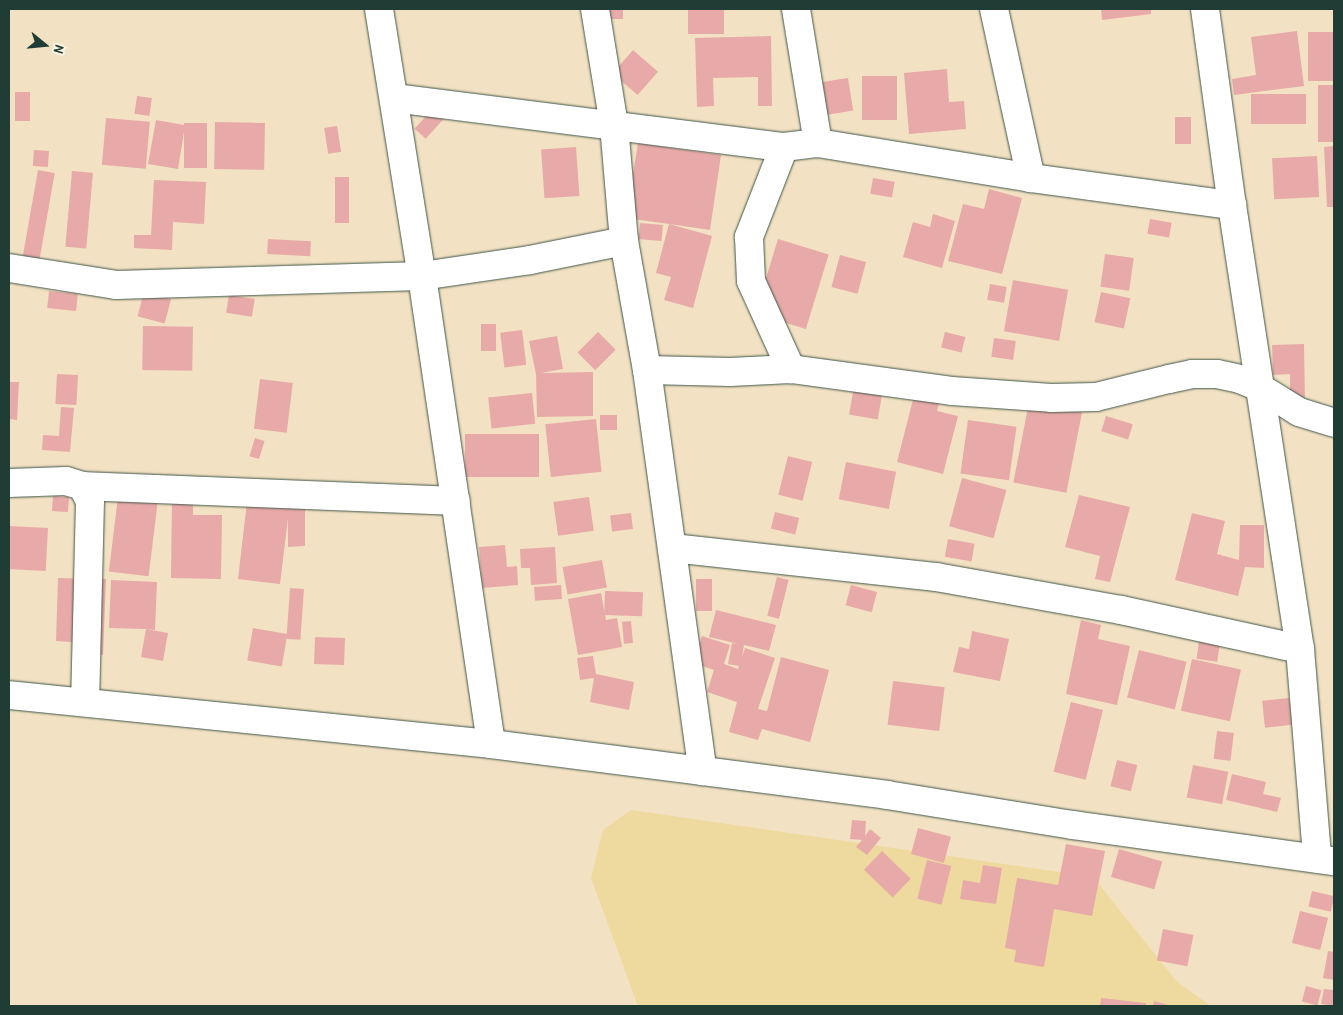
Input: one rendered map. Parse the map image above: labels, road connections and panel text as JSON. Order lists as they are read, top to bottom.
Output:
{
  "north": "right"
}
